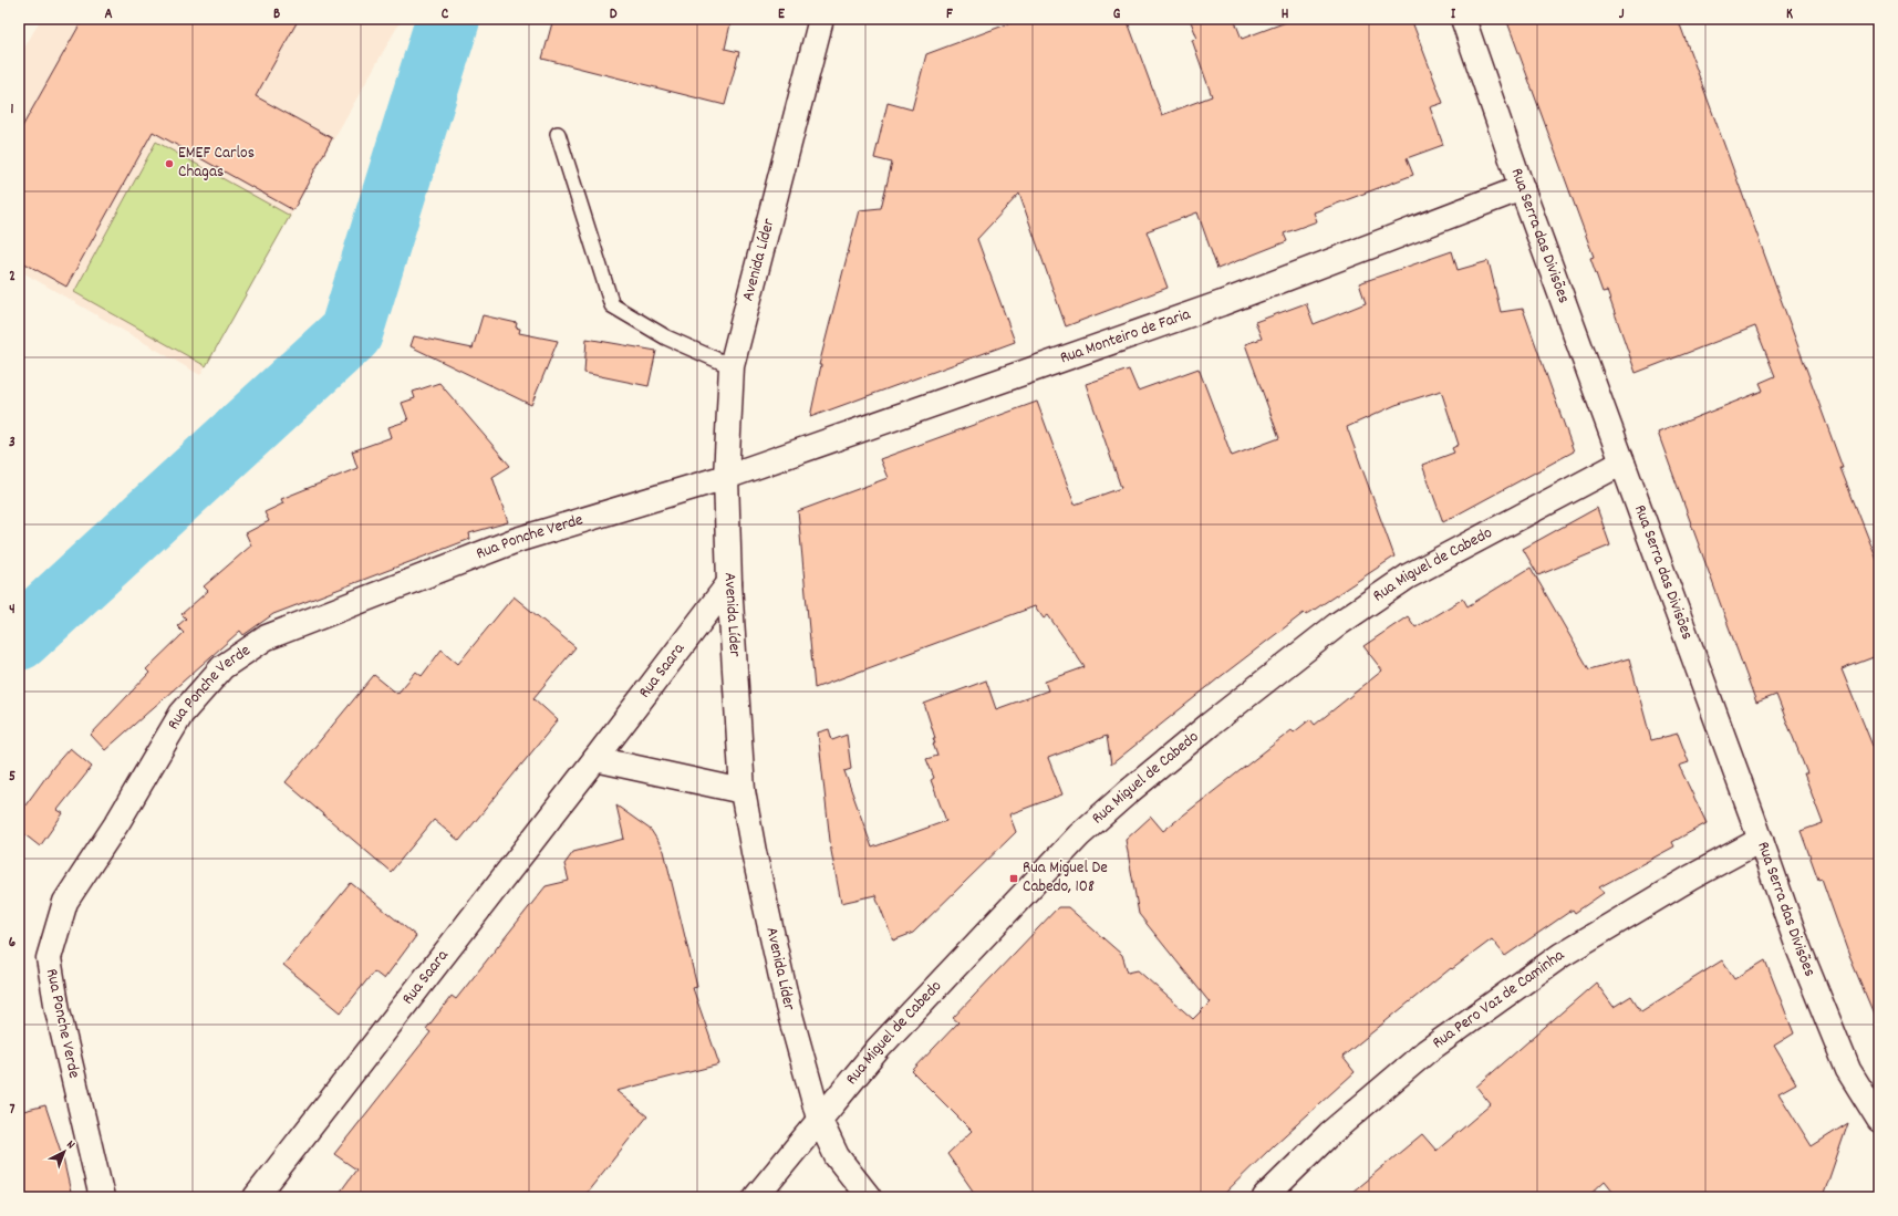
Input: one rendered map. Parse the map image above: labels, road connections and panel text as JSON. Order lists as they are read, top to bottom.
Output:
{
  "streets": {
    "street": [
      "Rua Serra das Divisões",
      "Avenida Líder",
      "Rua Monteiro de Faria",
      "Rua Ponche Verde",
      "Rua Miguel de Cabedo",
      "Rua Saara",
      "Rua Pero Vaz de Caminha"
    ]
  },
  "crossings": [
    ["Rua Serra das Divisões", "Rua Monteiro de Faria"],
    ["Rua Serra das Divisões", "Rua Miguel de Cabedo"],
    ["Rua Serra das Divisões", "Rua Pero Vaz de Caminha"],
    ["Avenida Líder", "Rua Monteiro de Faria"],
    ["Avenida Líder", "Rua Ponche Verde"],
    ["Avenida Líder", "Rua Miguel de Cabedo"],
    ["Avenida Líder", "Rua Saara"],
    ["Rua Monteiro de Faria", "Rua Ponche Verde"]
  ],
  "places": {
    "other": ["EMEF Carlos Chagas"],
    "transit": ["Rua Miguel De Cabedo, 108"]
  },
  "north": "top right",
  "grid": {
    "columns": [
      "A",
      "B",
      "C",
      "D",
      "E",
      "F",
      "G",
      "H",
      "I",
      "J",
      "K"
    ],
    "rows": [
      "1",
      "2",
      "3",
      "4",
      "5",
      "6",
      "7"
    ]
  }
}
